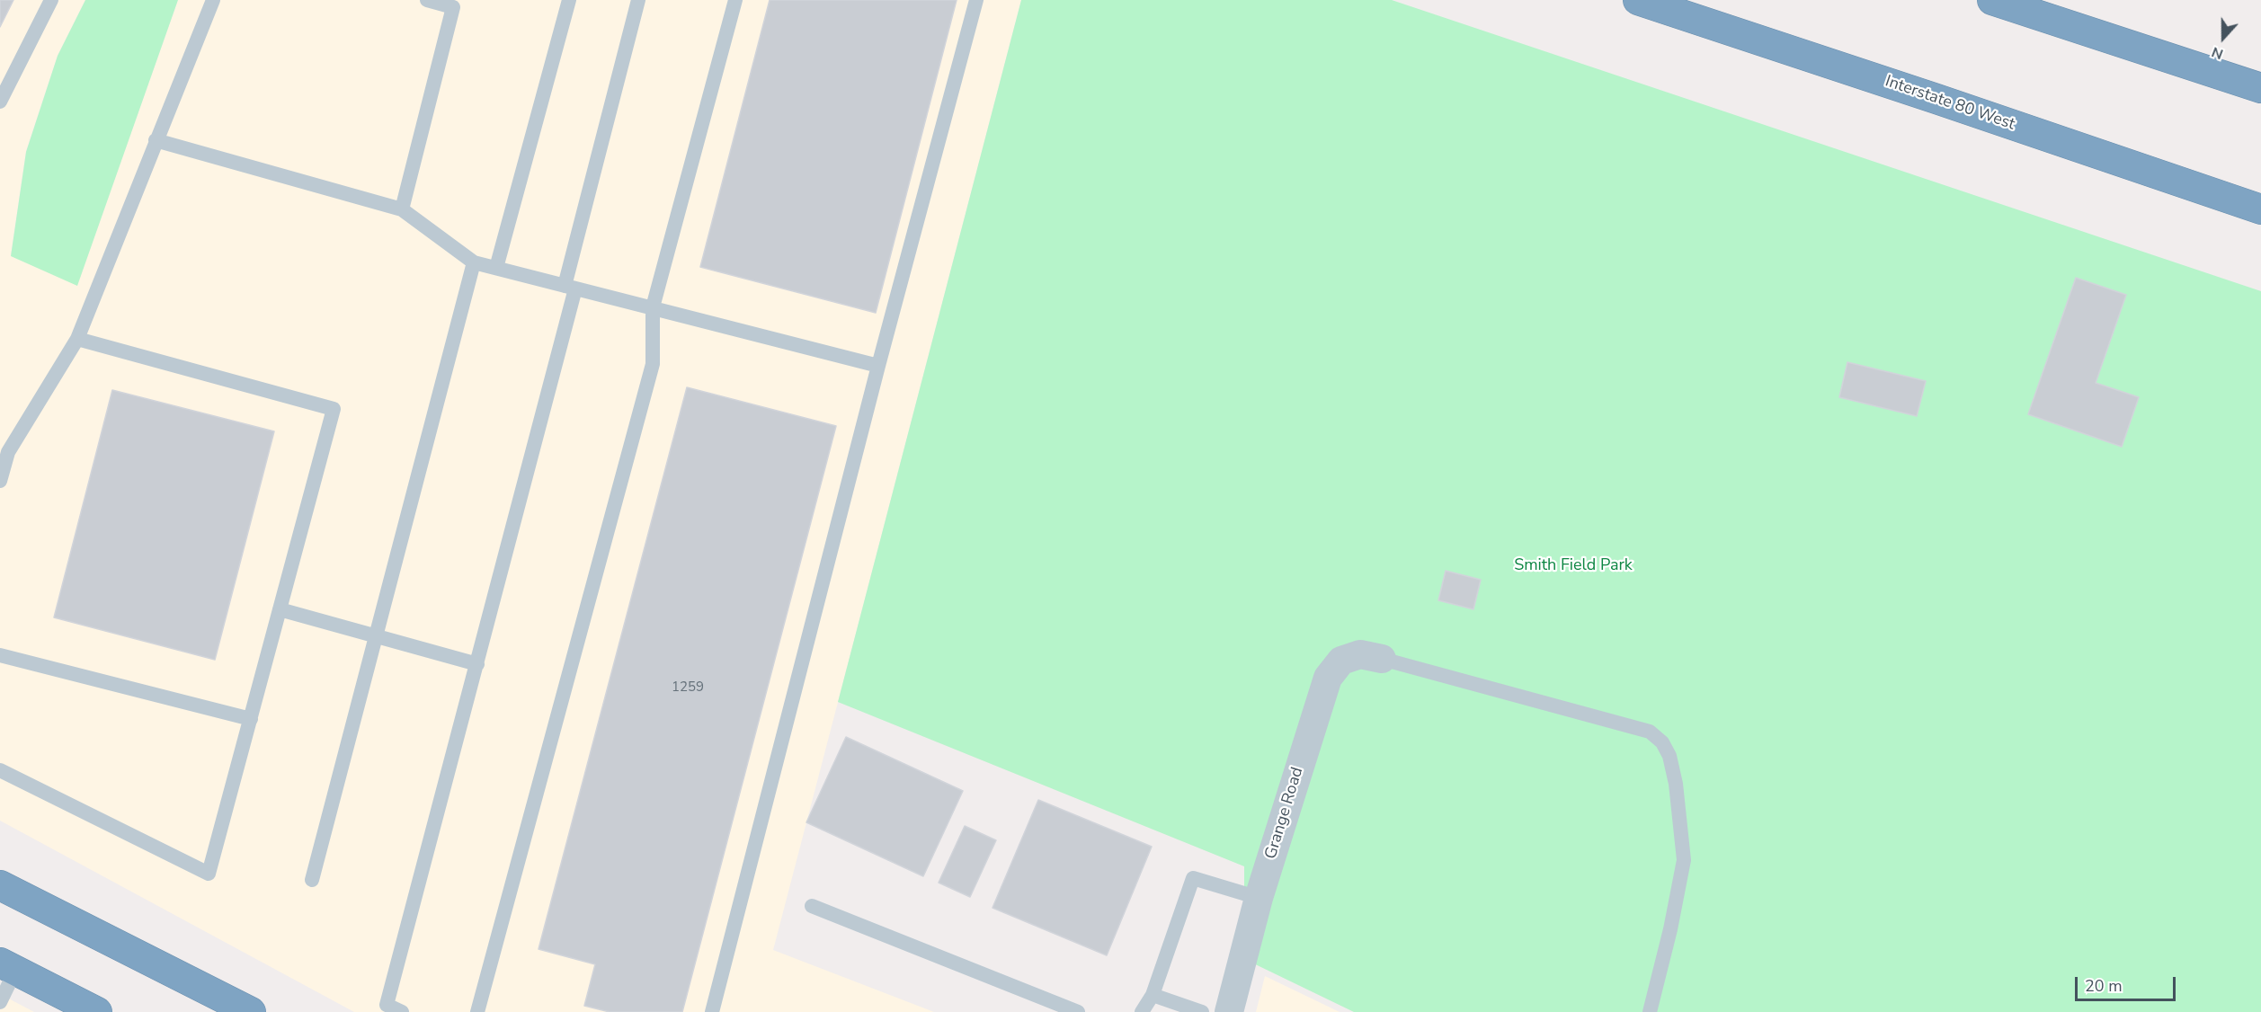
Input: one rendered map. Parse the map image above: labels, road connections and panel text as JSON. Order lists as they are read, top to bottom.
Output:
{
  "streets": {
    "highway": ["Interstate 80 West"],
    "street": ["Grange Road"]
  },
  "parks": ["Smith Field Park"],
  "house_numbers": ["1259"],
  "scale_bar": "20 m",
  "north": "bottom"
}
